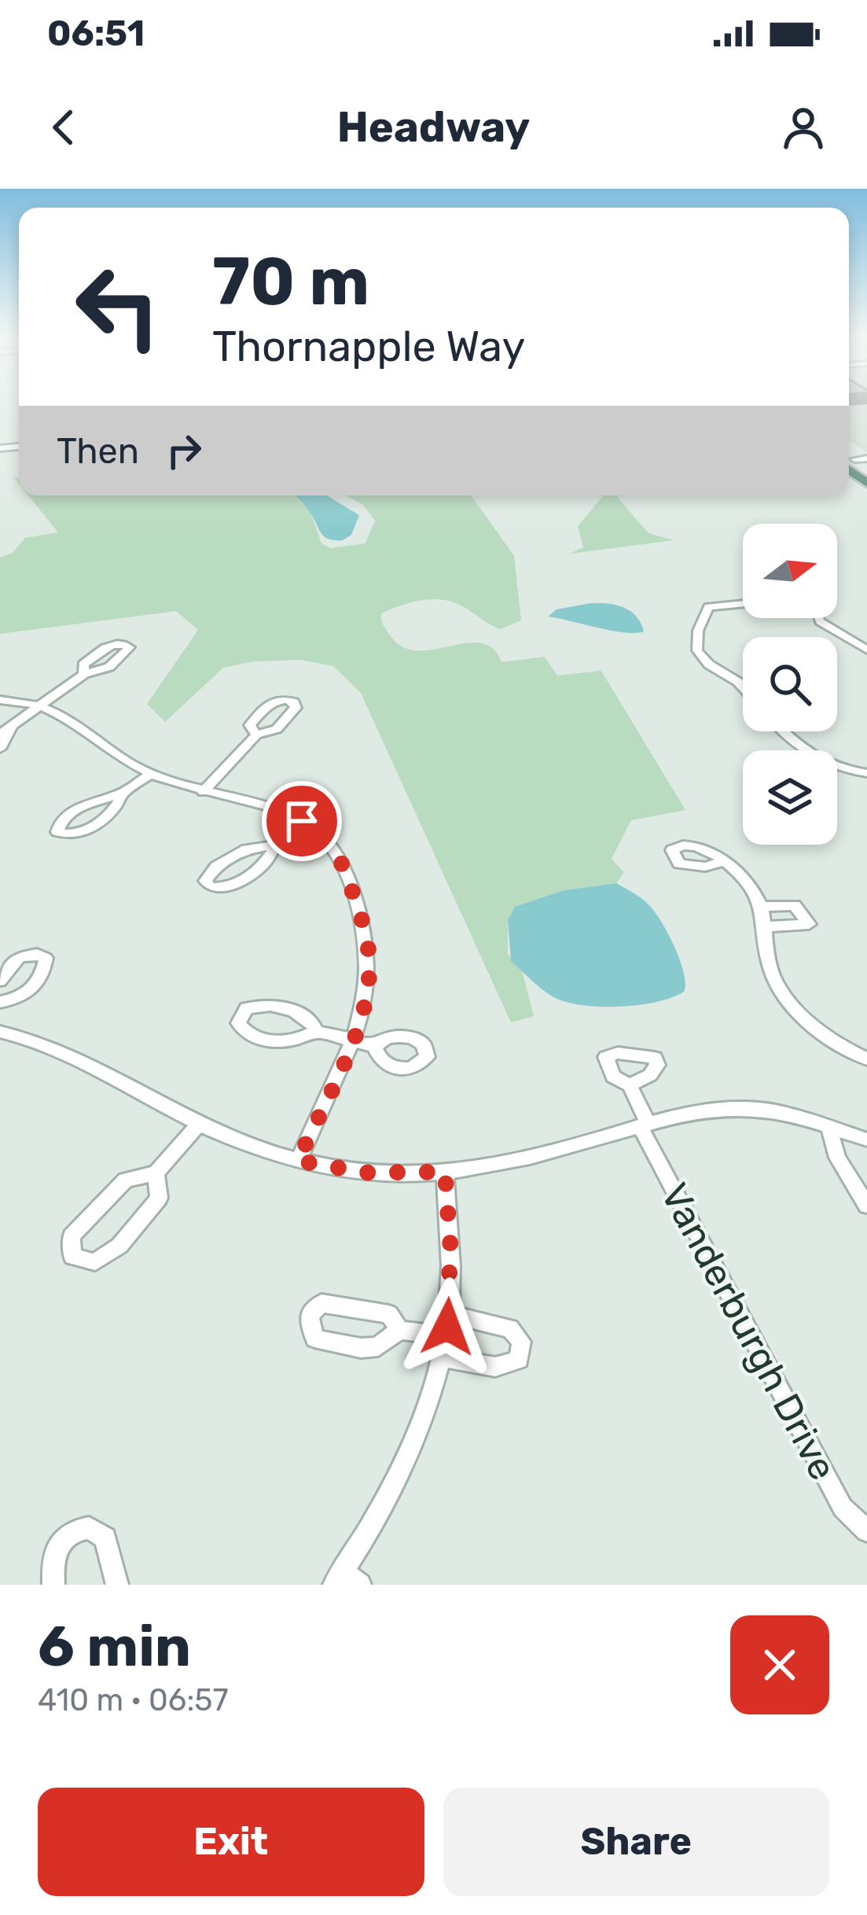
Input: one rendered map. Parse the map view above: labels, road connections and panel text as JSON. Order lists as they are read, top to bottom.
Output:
{
  "streets": {
    "street": ["Vanderburgh Drive"]
  },
  "north": "right",
  "page": {
    "status": "06:51",
    "header": "Headway",
    "turn": ["70 m", "Thornapple Way"],
    "then": "Then",
    "heading": ["6 min", "410 m · 06:57"],
    "buttons": ["Exit", "Share"]
  }
}
